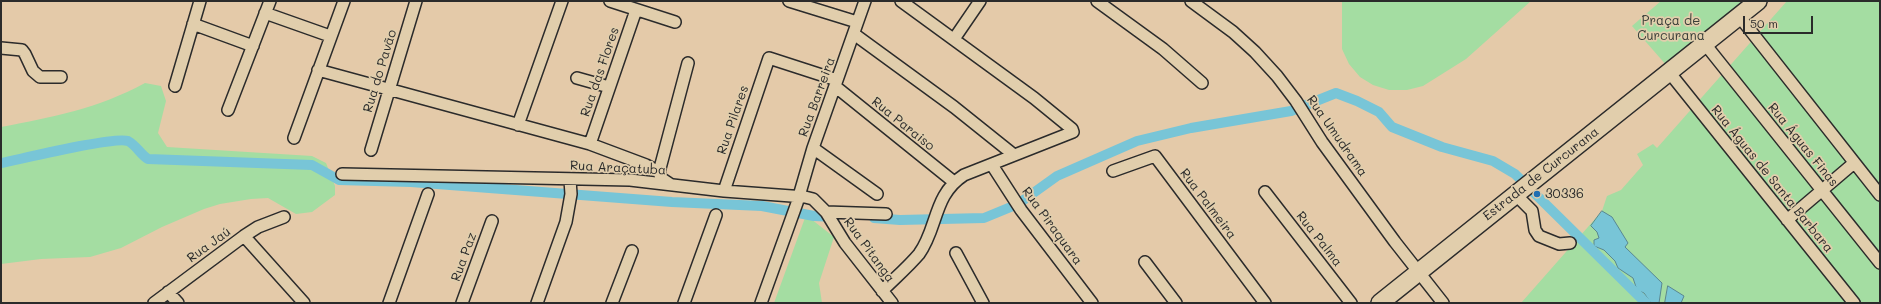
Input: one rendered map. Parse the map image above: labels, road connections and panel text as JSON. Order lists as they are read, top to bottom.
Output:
{
  "streets": {
    "main road": ["Estrada de Curcurana"],
    "street": [
      "Rua do Pavão",
      "Rua das Flores",
      "Rua Barreira",
      "Rua Pilares",
      "Rua Paraiso",
      "Rua Umudrama",
      "Rua Águas Finas",
      "Rua Araçatuba",
      "Rua Águas de Santa Barbara",
      "Rua Palmeira",
      "Rua Piraquara",
      "Rua Palma",
      "Rua Jaú",
      "Rua Pitanga",
      "Rua Paz"
    ]
  },
  "crossings": [
    ["Rua Barreira", "Rua Pilares"],
    ["Rua Barreira", "Rua Paraiso"],
    ["Rua Barreira", "Rua Araçatuba"],
    ["Rua Pilares", "Rua Paraiso"],
    ["Rua Pilares", "Rua Araçatuba"],
    ["Rua Umudrama", "Estrada de Curcurana"],
    ["Rua Águas Finas", "Estrada de Curcurana"],
    ["Rua Araçatuba", "Rua Pitanga"],
    ["Estrada de Curcurana", "Rua Águas de Santa Barbara"]
  ],
  "parks": ["Praça de Curcurana"],
  "places": ["30336"],
  "scale_bar": "50 m"
}
